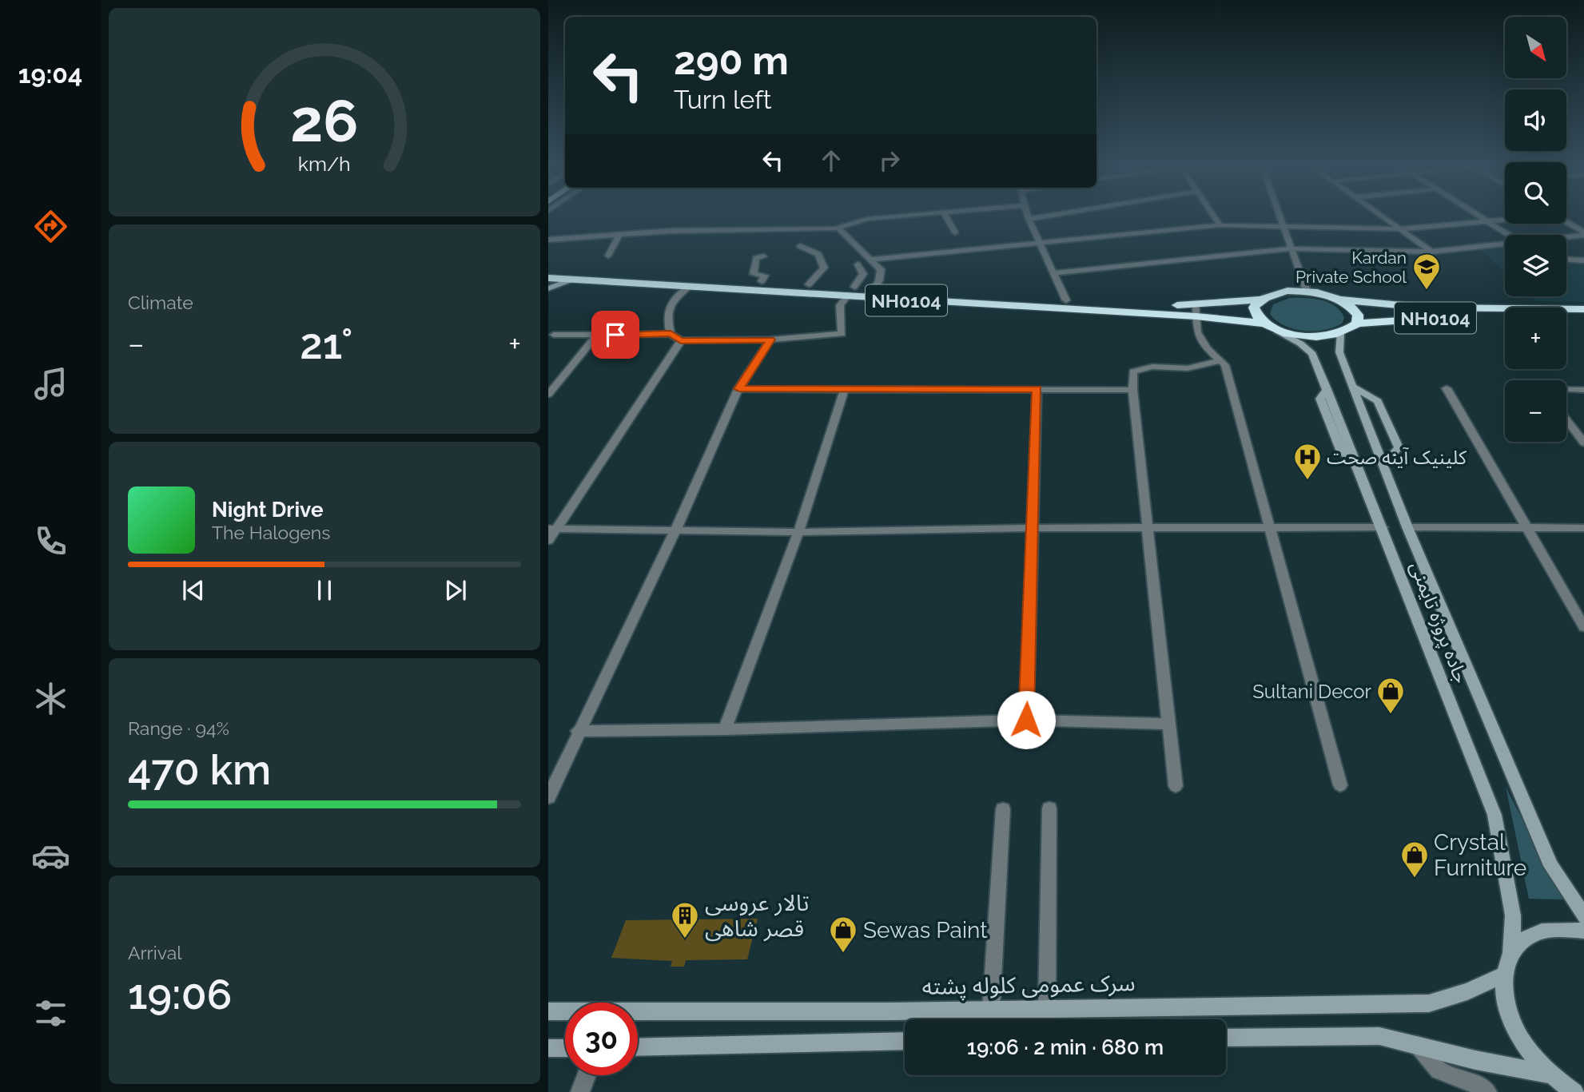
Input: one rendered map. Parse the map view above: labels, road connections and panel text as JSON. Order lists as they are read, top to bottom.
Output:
{
  "streets": {
    "highway": ["NH0104"],
    "main road": ["جاده پروژه تایمنی", "سرک عمومی کلوله پشته"]
  },
  "crossings": [
    ["NH0104", "جاده پروژه تایمنی"],
    ["جاده پروژه تایمنی", "سرک عمومی کلوله پشته"]
  ],
  "places": {
    "school or university": ["Kardan Private School"],
    "hospital": ["کلینیک آینه صحت"],
    "shop": ["Sultani Decor", "Crystal Furniture", "Sewas Paint"],
    "building": ["تالار عروسی قصر شاهی"]
  },
  "north": "bottom right",
  "page": {
    "tabs": "19:04",
    "map_buttons": ["+", "−"],
    "turn": ["290 m", "Turn left"],
    "tile": [
      "Climate",
      ["Range · 94%", "470 km"],
      ["Arrival", "19:06"]
    ],
    "heat": ["−", "21°", "+"],
    "song": ["Night Drive", "The Halogens"],
    "limit": "30",
    "trip": "19:06 · 2 min · 680 m",
    "gauge": ["26", "km/h"]
  }
}
